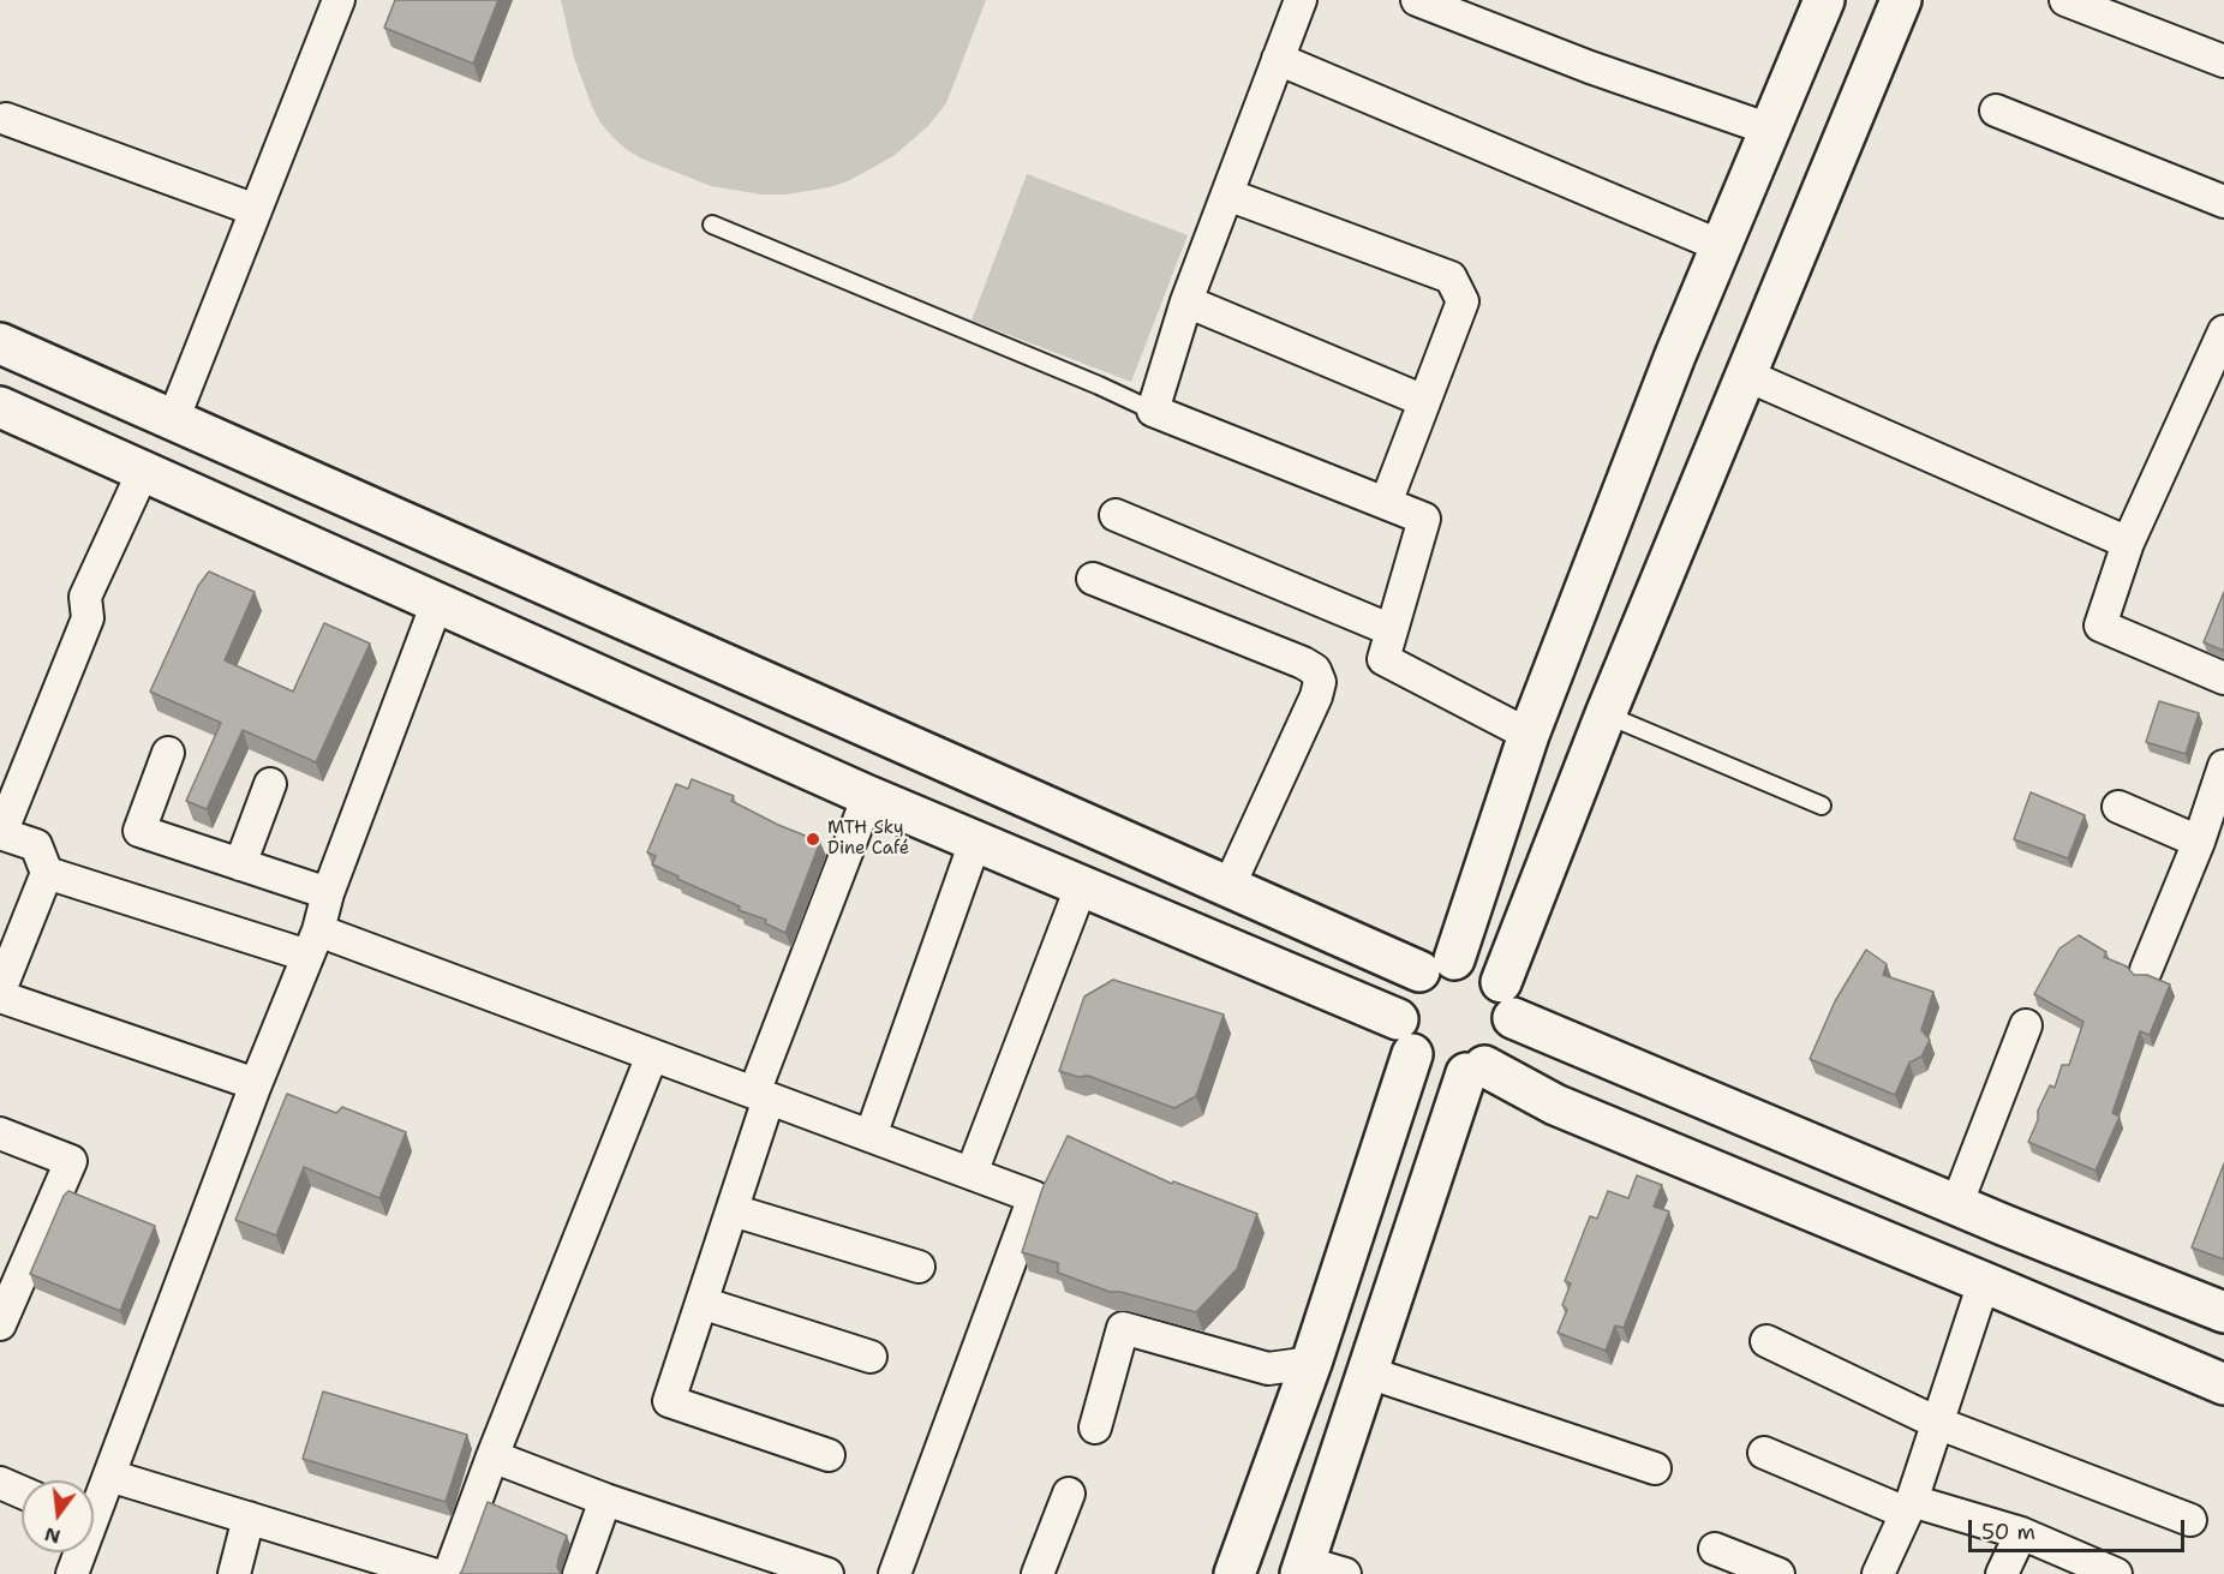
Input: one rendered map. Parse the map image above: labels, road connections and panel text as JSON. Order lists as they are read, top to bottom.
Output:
{
  "places": ["MTH Sky Dine Café"],
  "scale_bar": "50 m",
  "north": "bottom"
}
